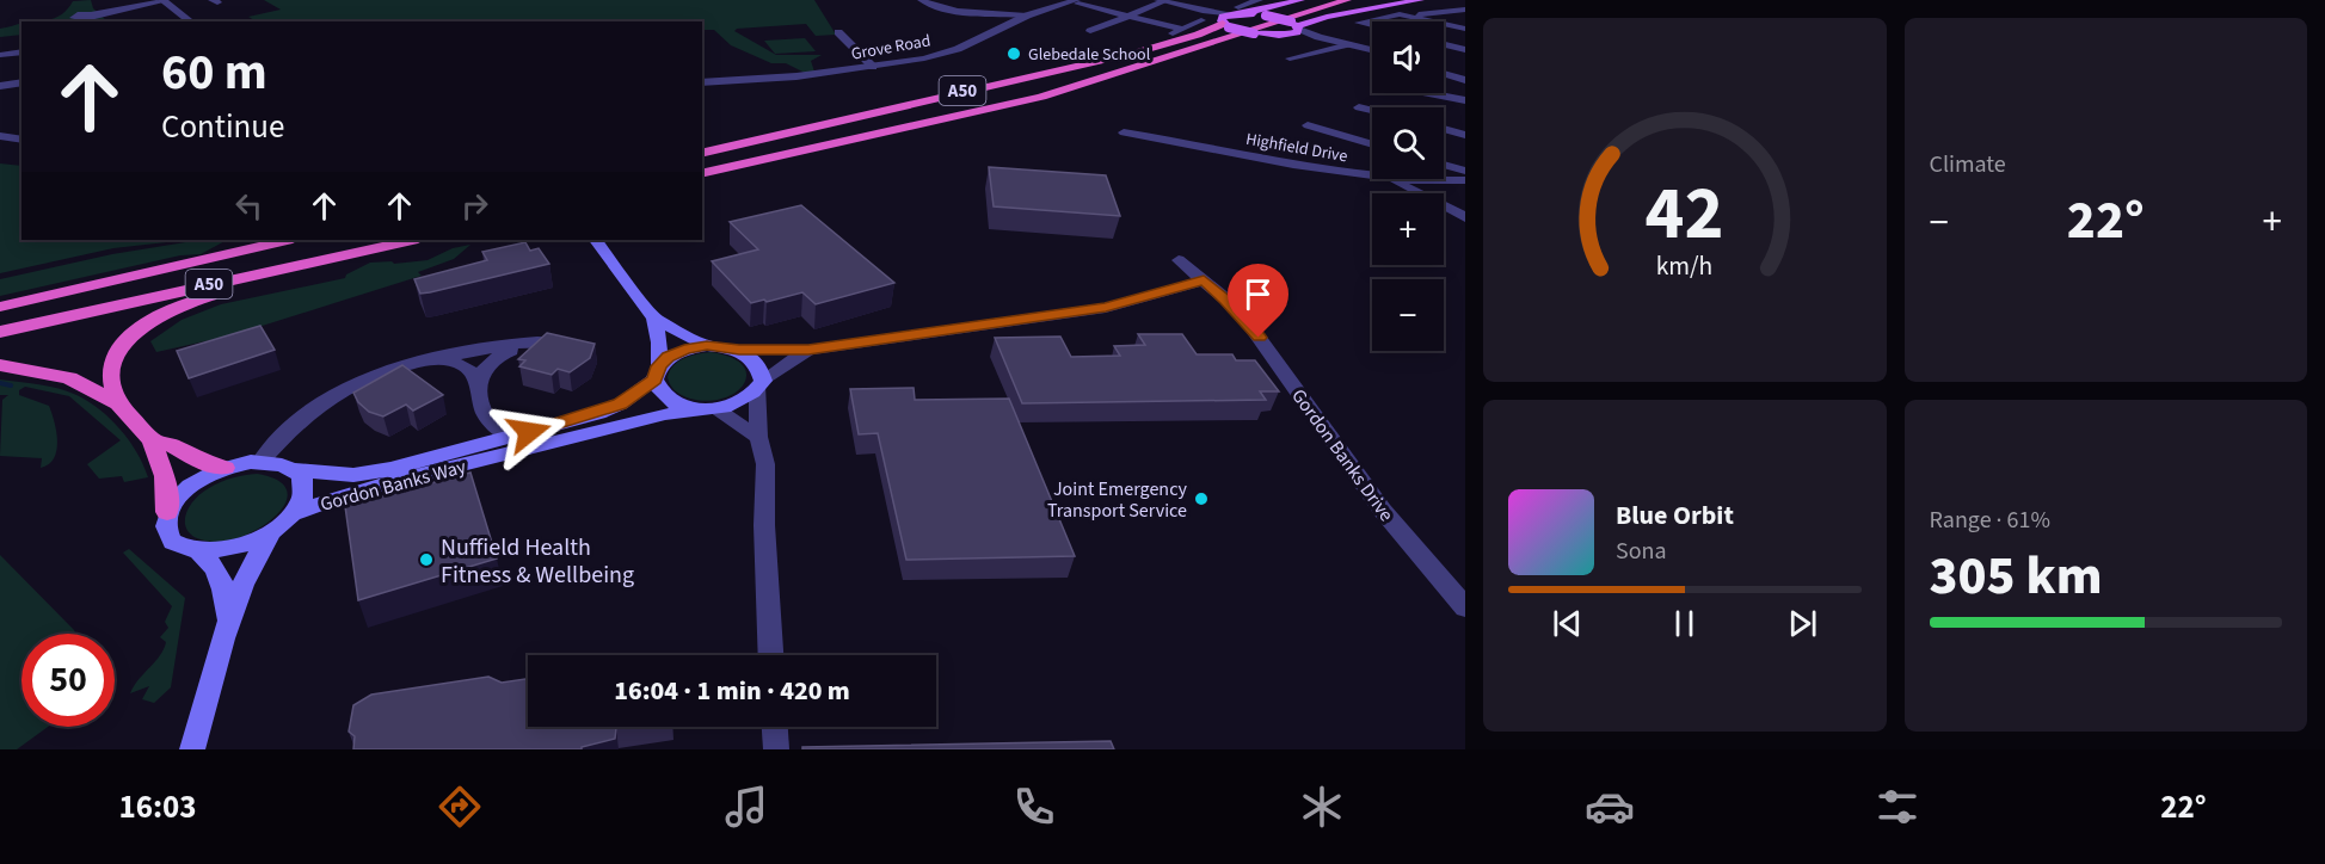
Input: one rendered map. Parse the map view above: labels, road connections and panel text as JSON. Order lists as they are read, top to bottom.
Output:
{
  "streets": {
    "highway": ["A50"],
    "main road": ["Gordon Banks Way"],
    "street": ["Grove Road", "Highfield Drive", "Gordon Banks Drive"]
  },
  "places": ["Glebedale School", "Joint Emergency Transport Service", "Nuffield Health Fitness & Wellbeing"],
  "page": {
    "tile": [
      "Climate",
      ["Range · 61%", "305 km"]
    ],
    "map_buttons": ["+", "−"],
    "turn": ["60 m", "Continue"],
    "heat": ["−", "22°", "+"],
    "song": ["Blue Orbit", "Sona"],
    "limit": "50",
    "trip": "16:04 · 1 min · 420 m",
    "tabs": ["16:03", "22°"],
    "gauge": ["42", "km/h"]
  }
}
